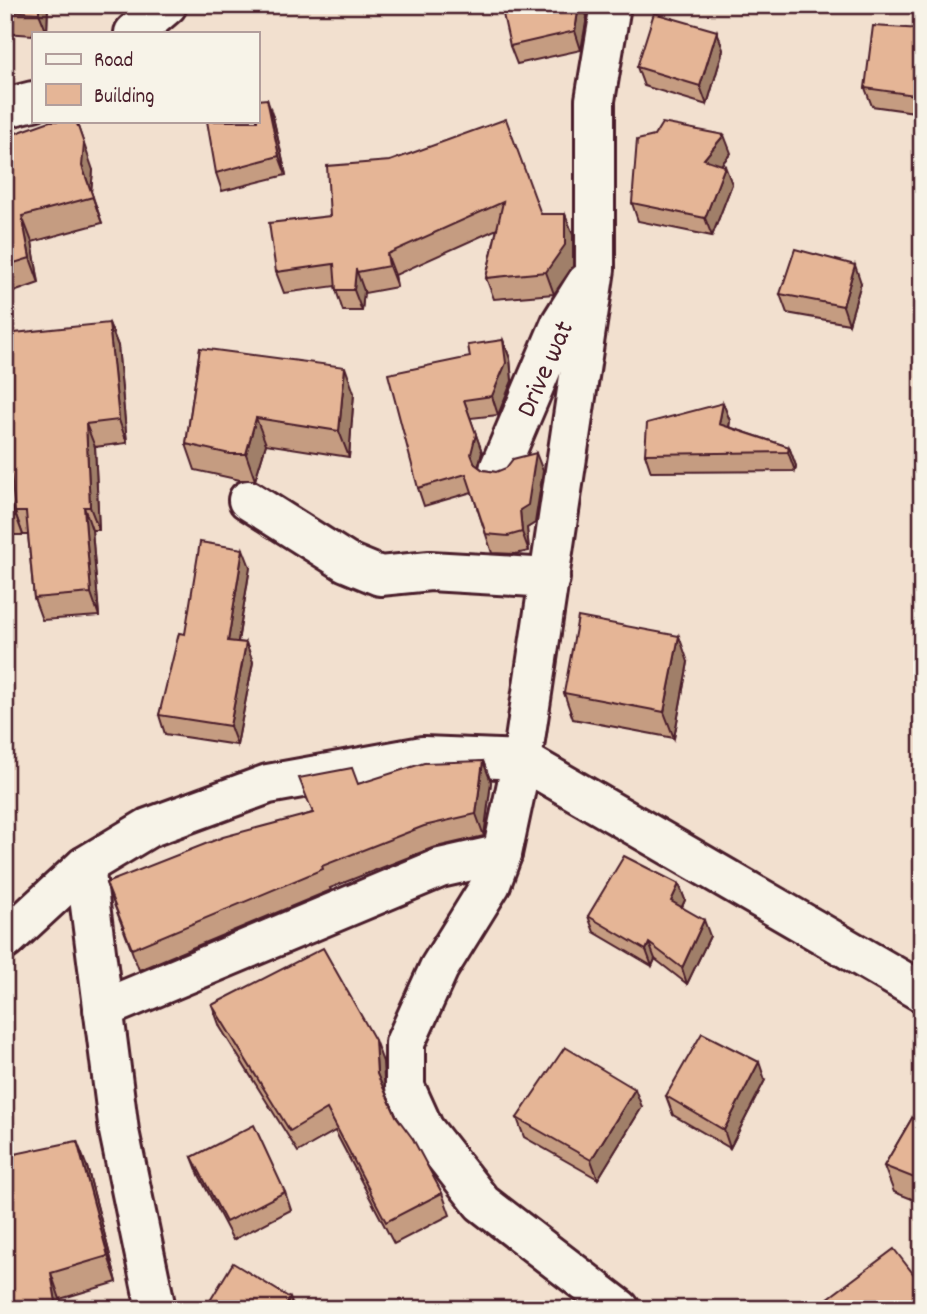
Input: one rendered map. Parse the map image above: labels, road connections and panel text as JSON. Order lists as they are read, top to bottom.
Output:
{
  "streets": {
    "street": ["Drive wat"]
  },
  "legend": ["Road", "Building"]
}
